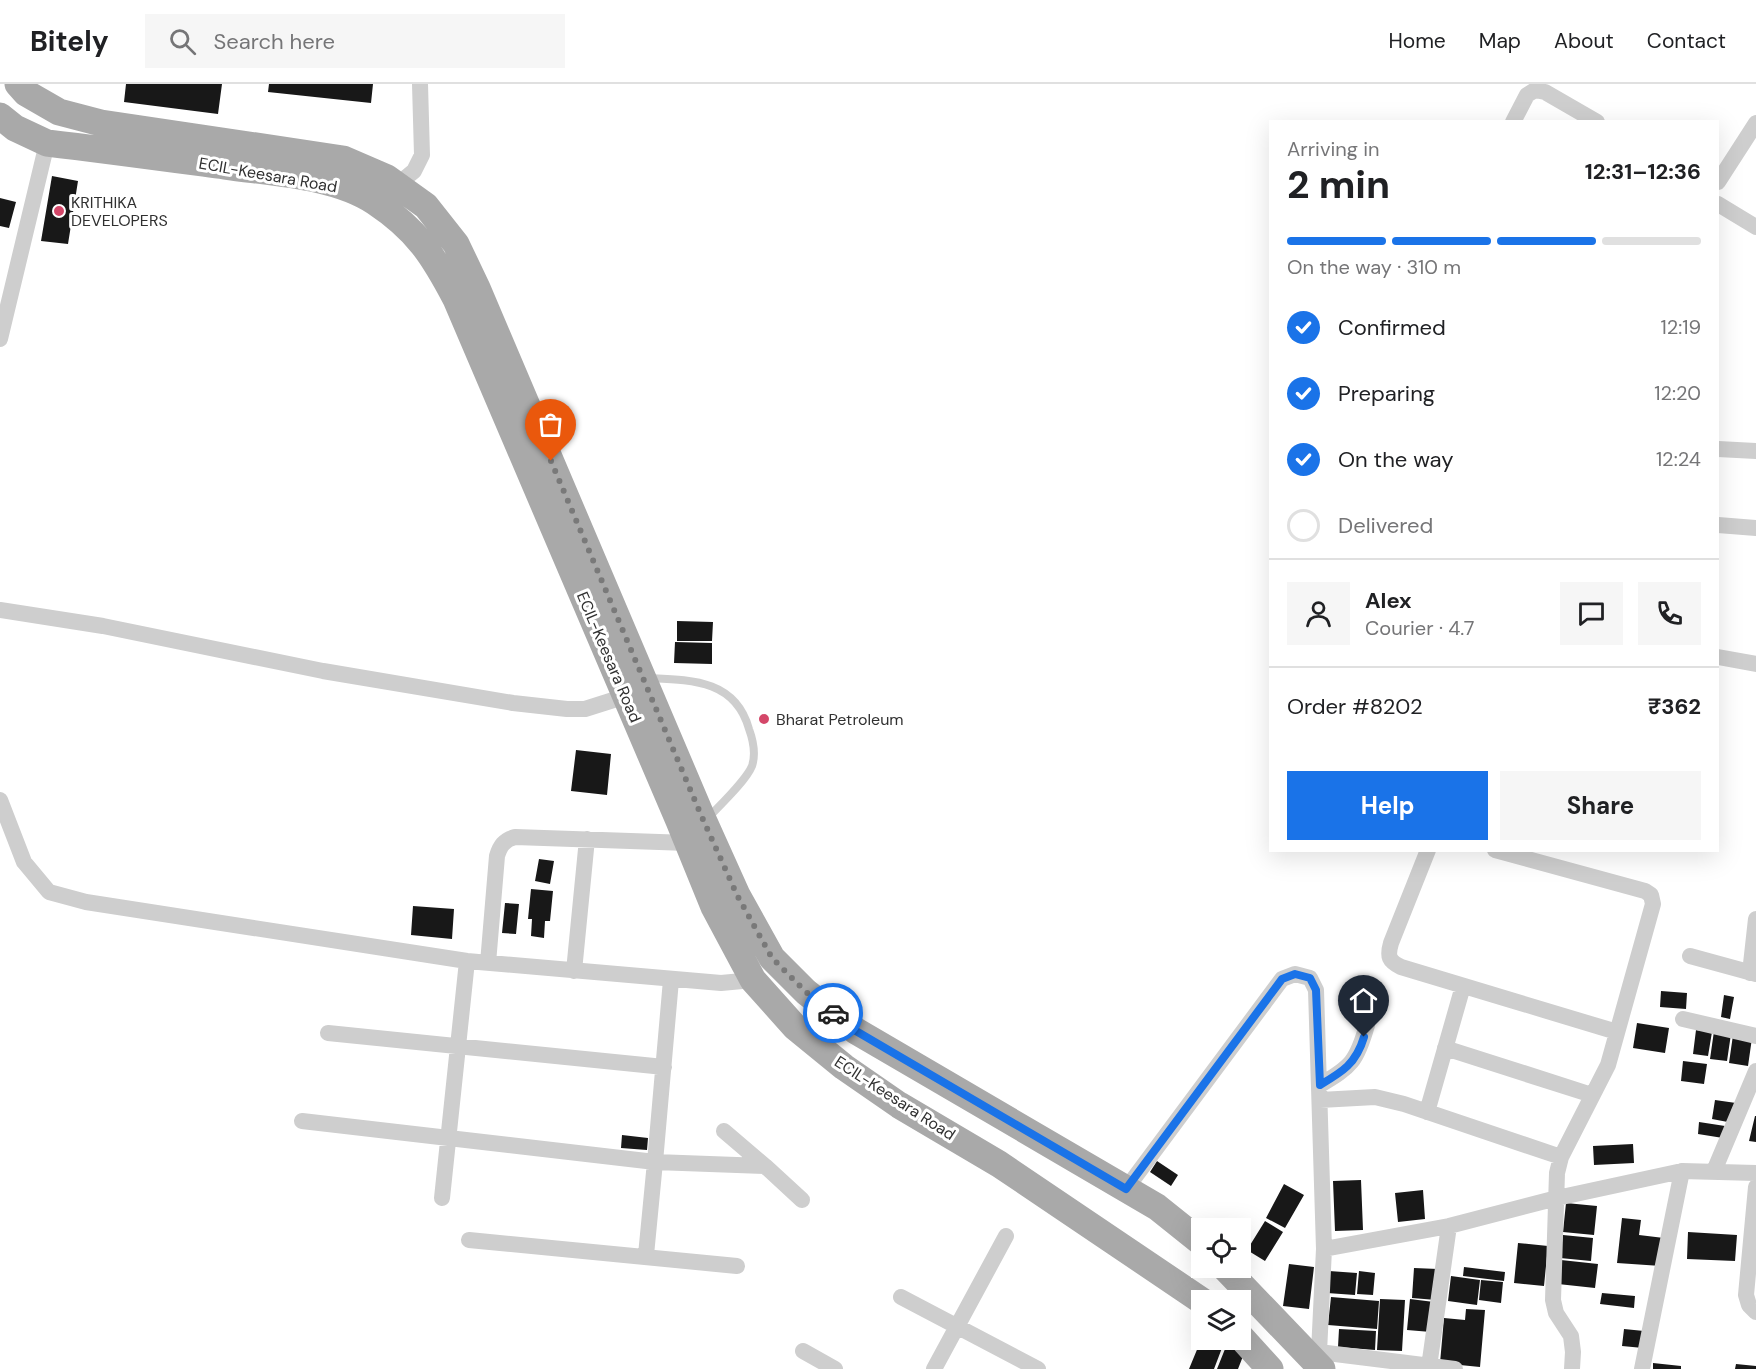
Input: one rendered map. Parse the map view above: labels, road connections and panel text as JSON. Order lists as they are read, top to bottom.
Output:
{
  "streets": {
    "main road": ["ECIL-Keesara Road"]
  },
  "places": ["KRITHIKA DEVELOPERS", "Bharat Petroleum"],
  "page": {
    "header": "Bitely",
    "search": "Search here",
    "nav": [
      "Home",
      "Map",
      "About",
      "Contact"
    ],
    "heading": ["2 min", "Arriving in", "12:31–12:36"],
    "panel": [
      "Alex",
      "Courier · 4.7",
      "Order #8202",
      "₹362"
    ],
    "bar": "On the way · 310 m",
    "list": [
      ["Confirmed", "12:19"],
      ["Preparing", "12:20"],
      ["On the way", "12:24"],
      "Delivered"
    ],
    "buttons": ["Help", "Share"]
  }
}
